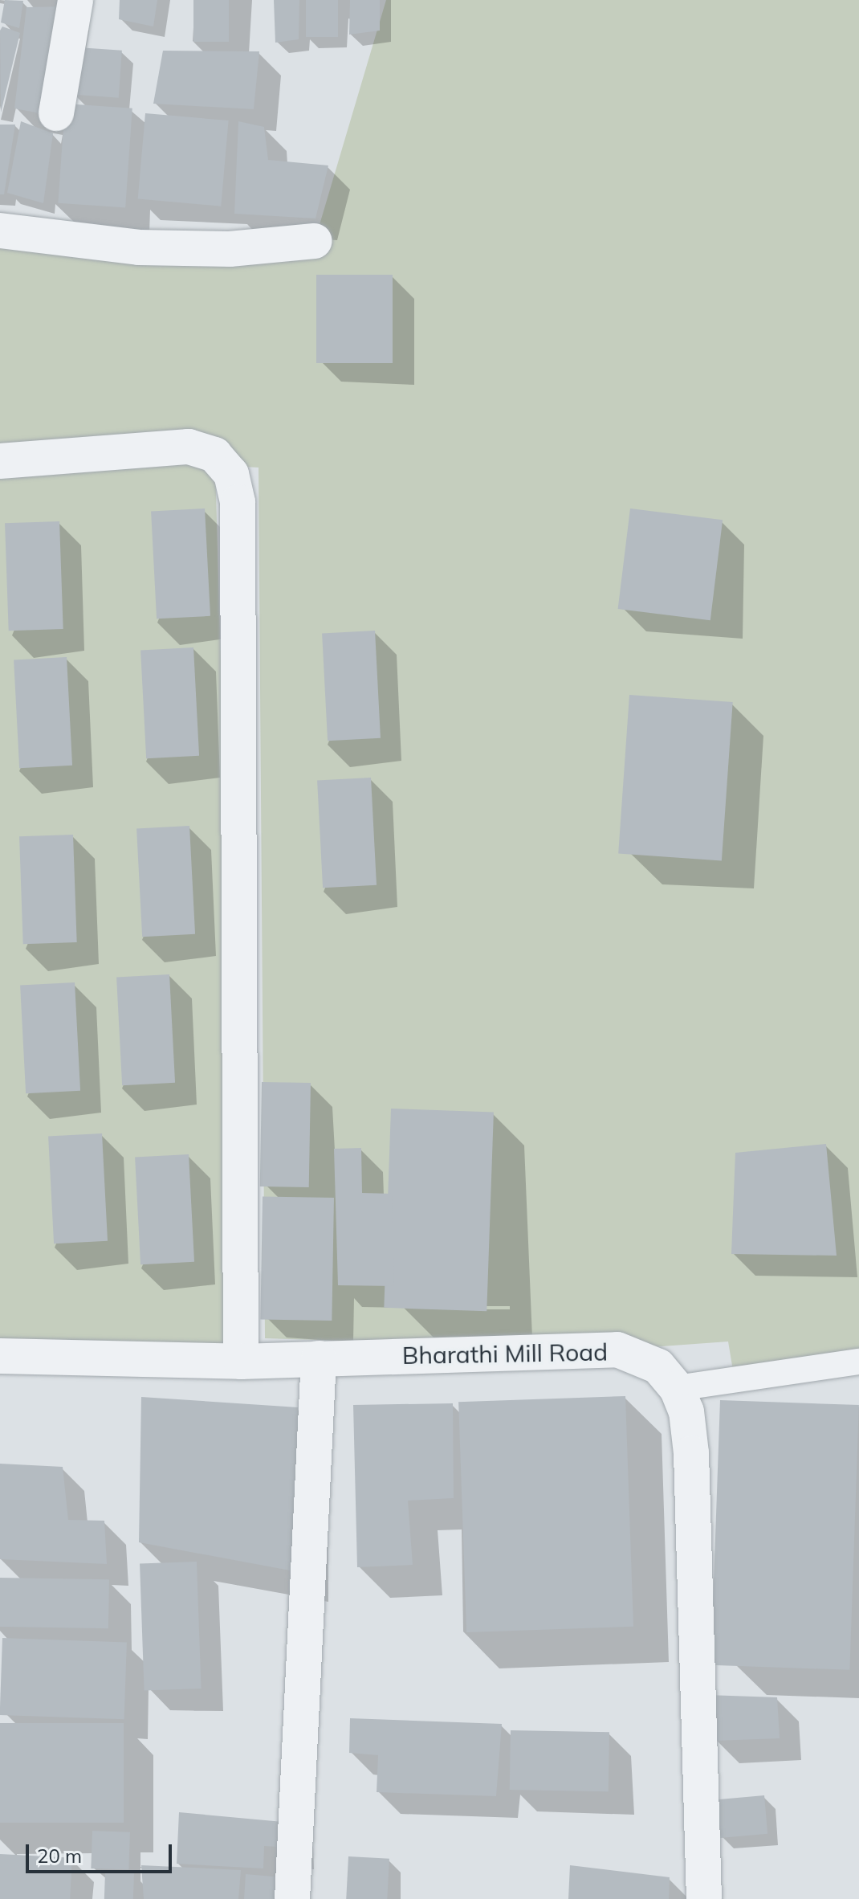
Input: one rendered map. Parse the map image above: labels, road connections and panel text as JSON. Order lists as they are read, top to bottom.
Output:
{
  "streets": {
    "street": ["Bharathi Mill Road"]
  },
  "scale_bar": "20 m"
}
